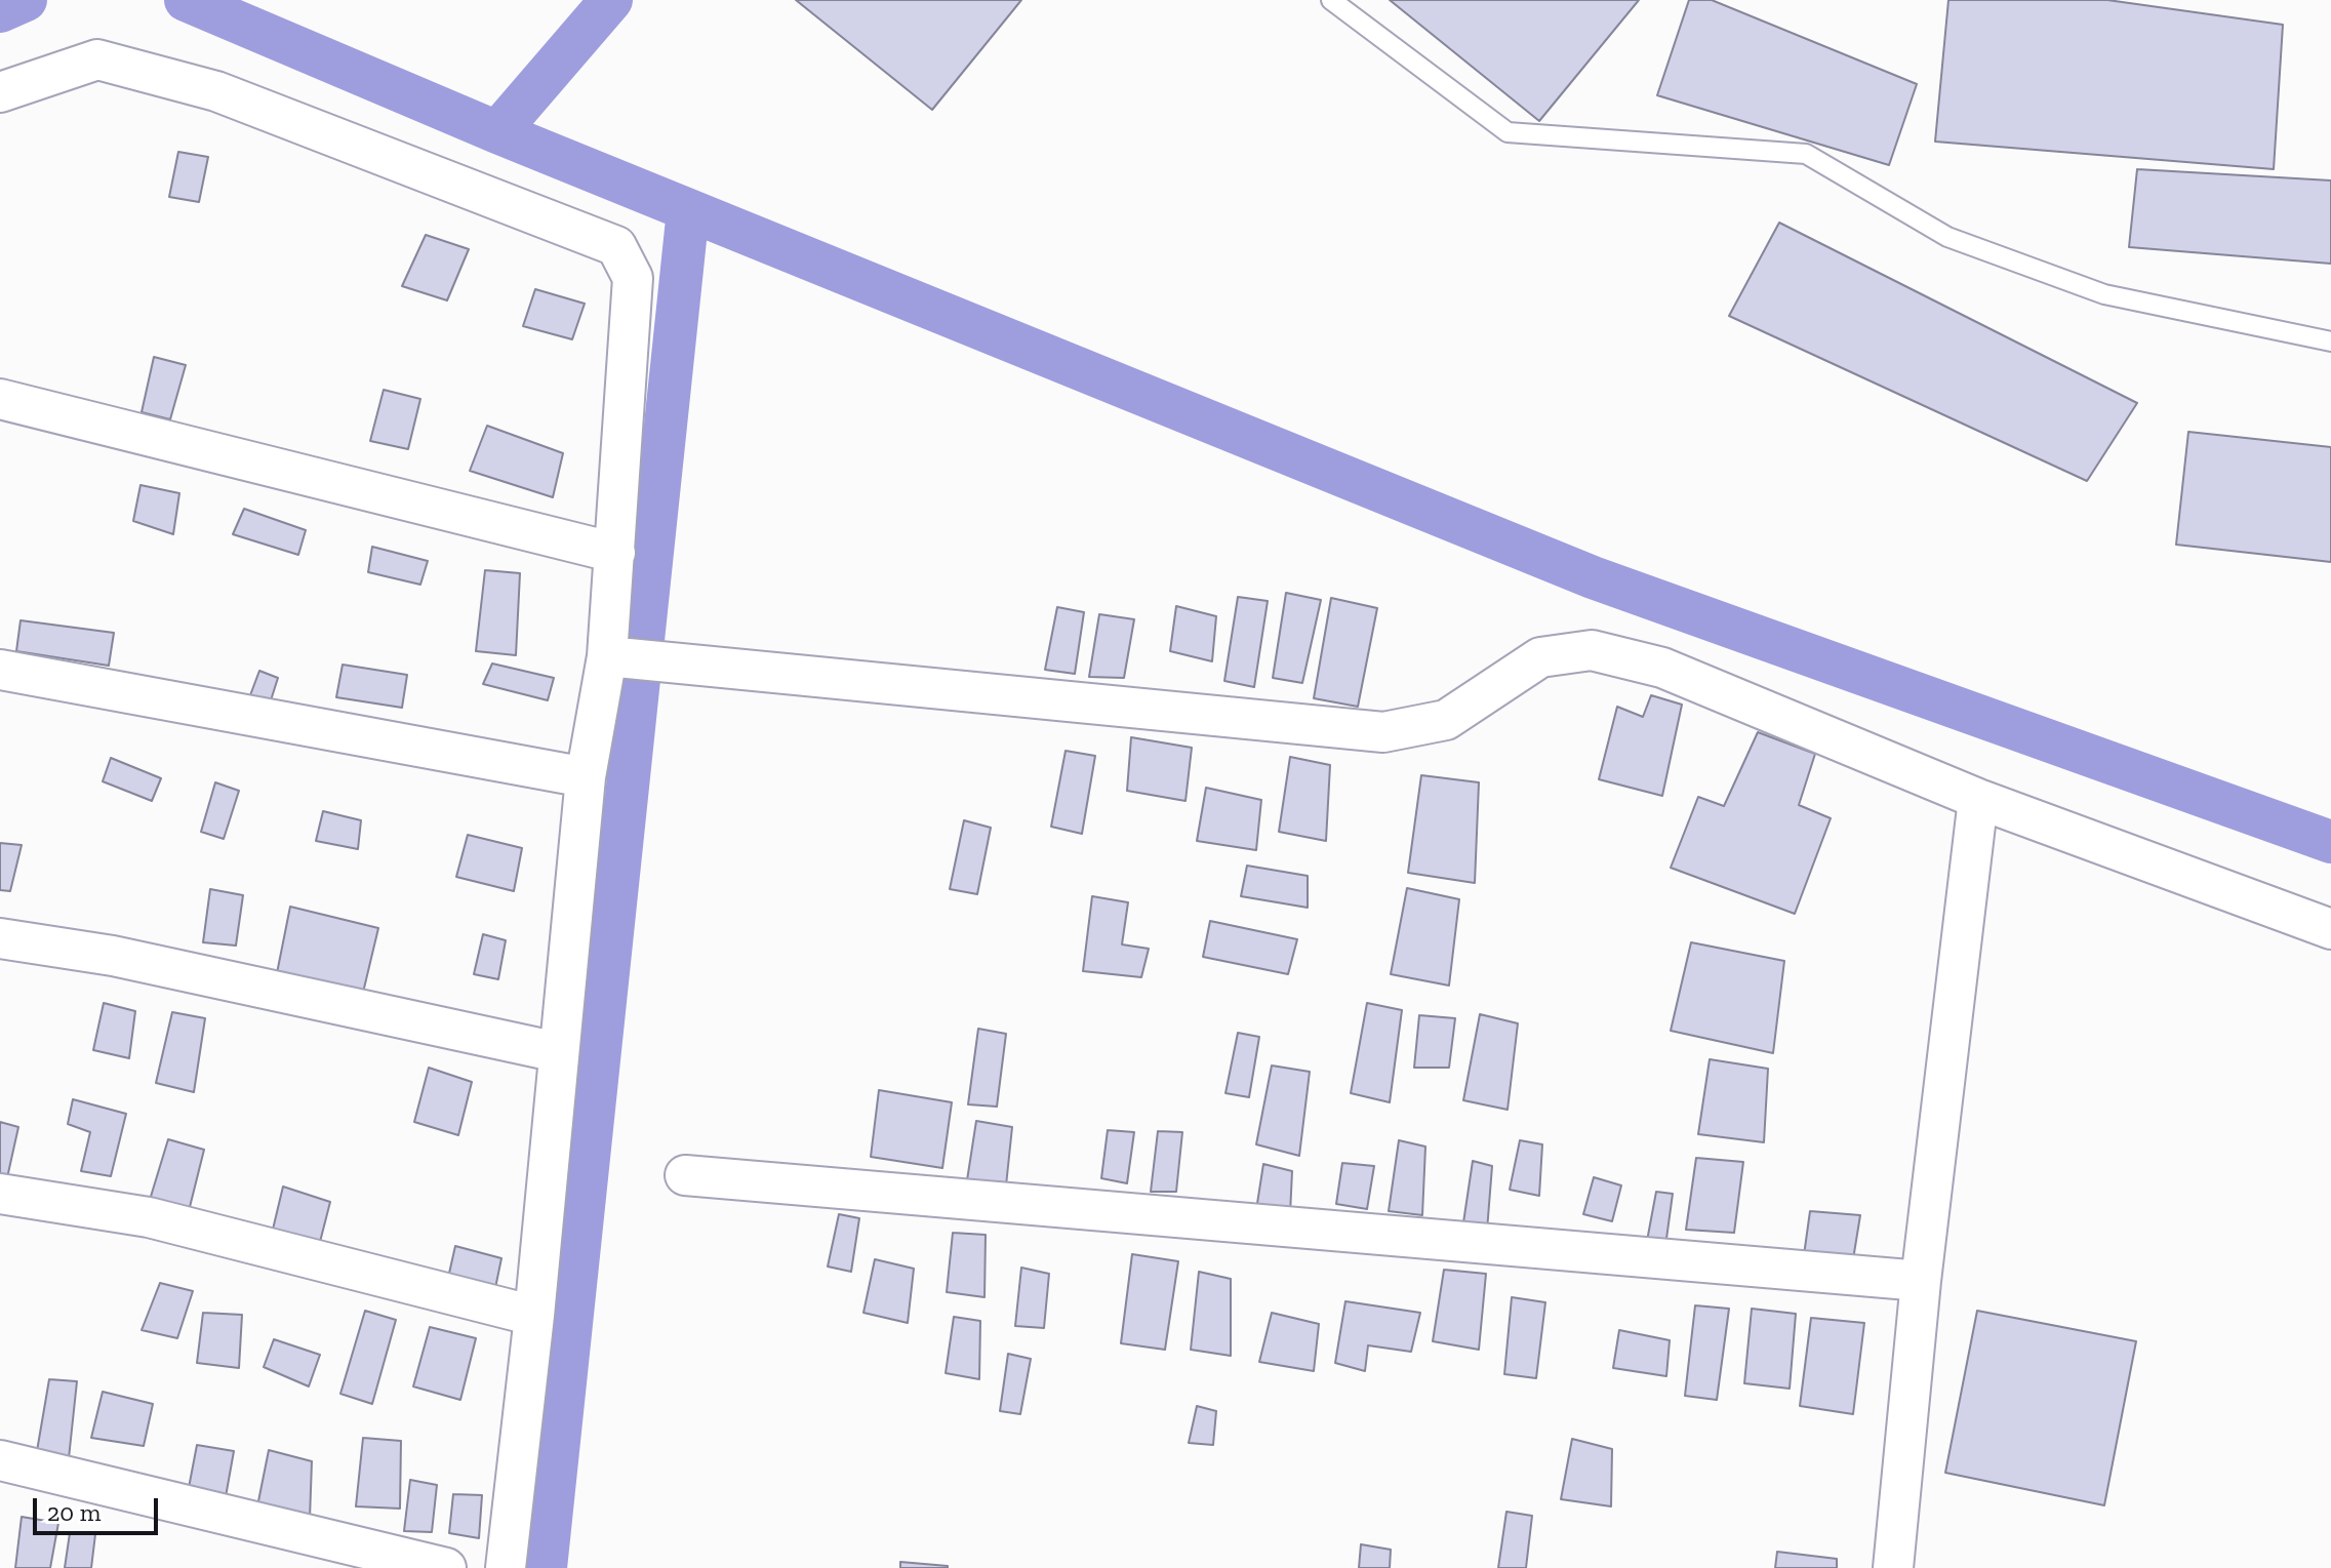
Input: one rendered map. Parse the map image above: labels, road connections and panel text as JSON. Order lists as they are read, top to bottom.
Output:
{
  "scale_bar": "20 m"
}
